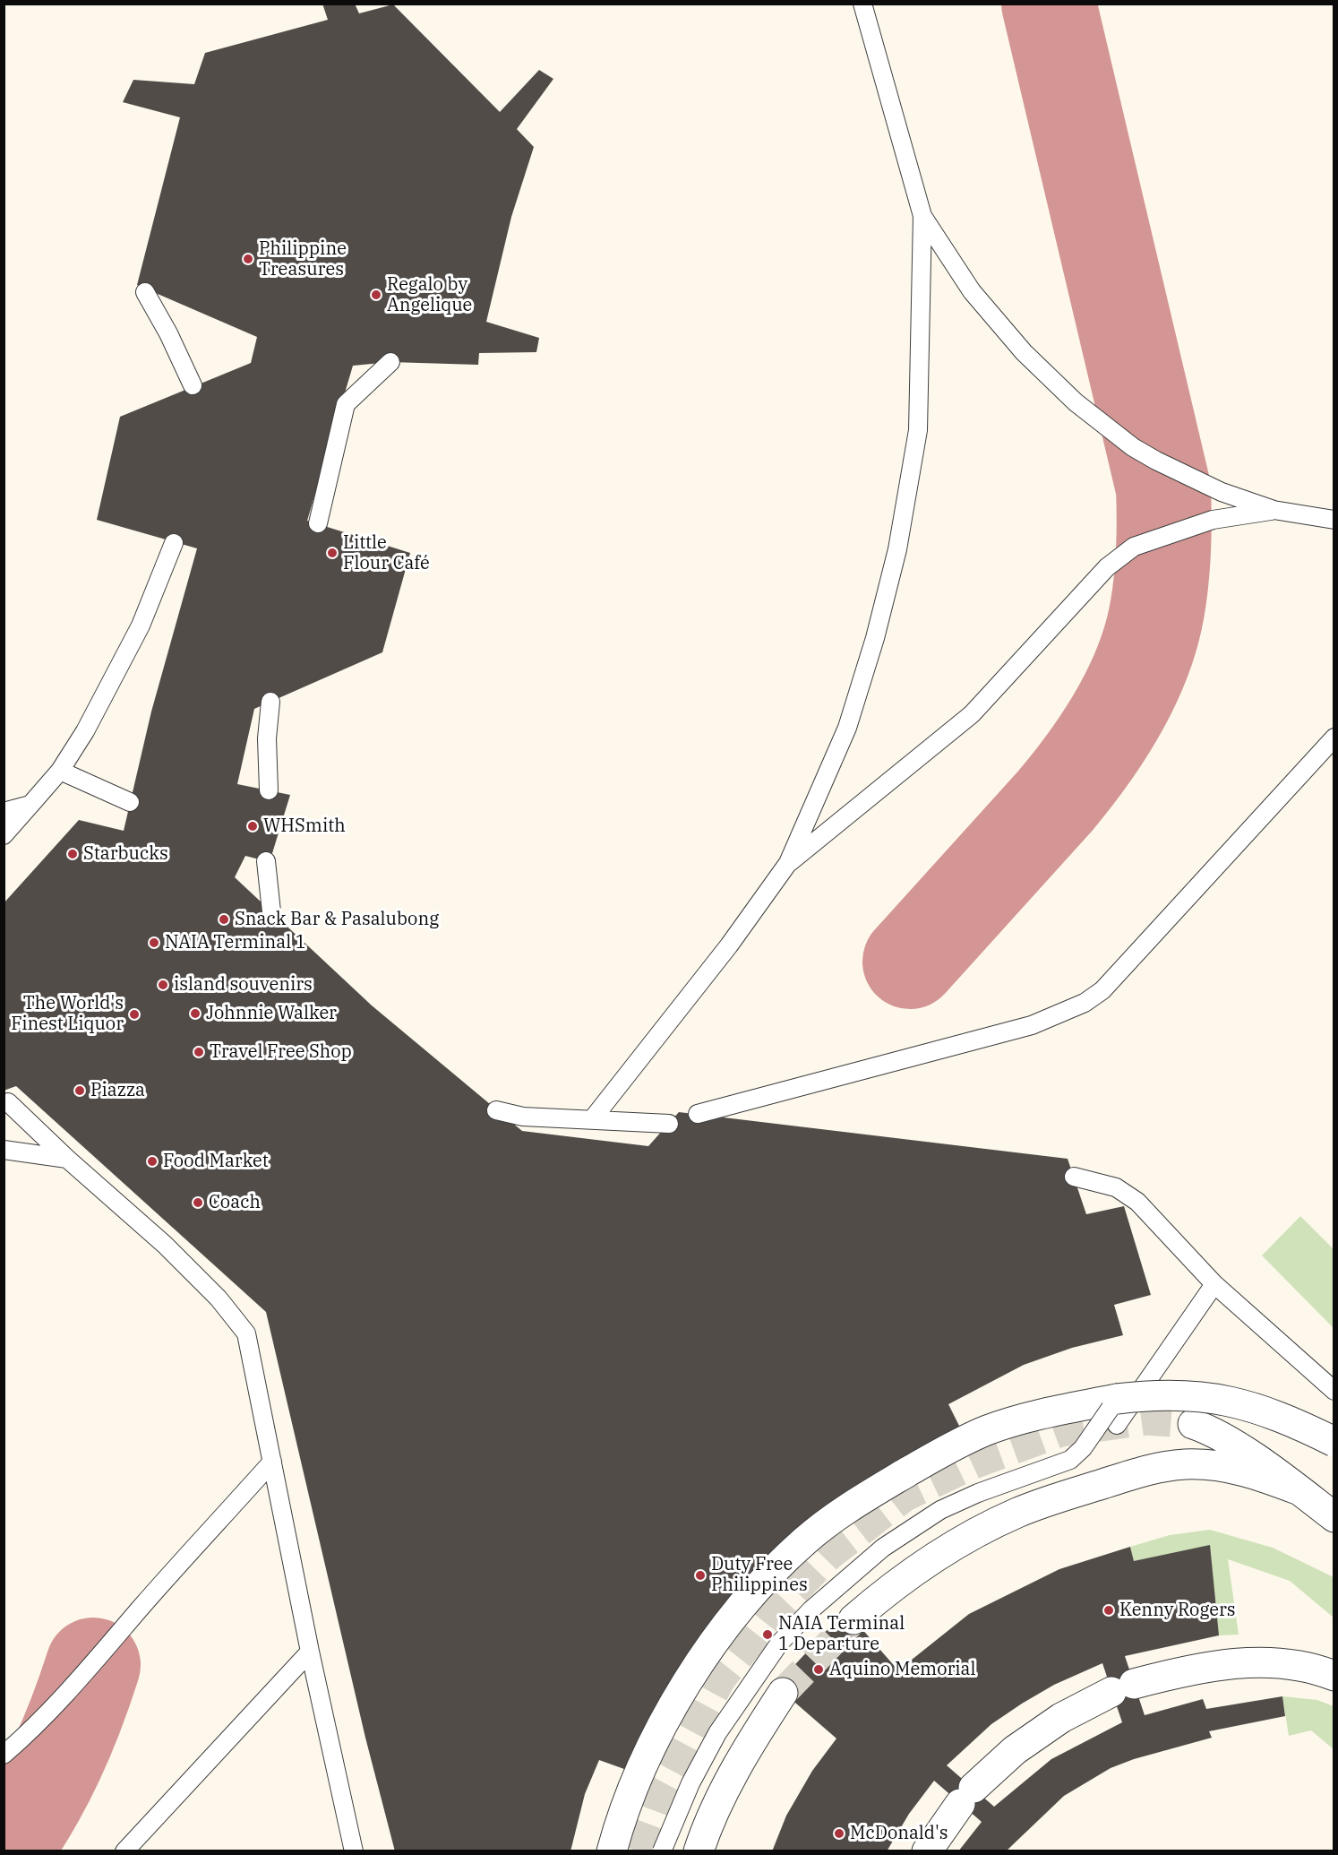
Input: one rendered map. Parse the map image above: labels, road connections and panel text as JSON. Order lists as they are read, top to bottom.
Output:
{
  "places": [
    "Philippine Treasures",
    "Regalo by Angelique",
    "Little Flour Café",
    "WHSmith",
    "Starbucks",
    "Snack Bar & Pasalubong",
    "NAIA Terminal 1",
    "island souvenirs",
    "Johnnie Walker",
    "The World's Finest Liquor",
    "Travel Free Shop",
    "Piazza",
    "Food Market",
    "Coach",
    "Duty Free Philippines",
    "Kenny Rogers",
    "NAIA Terminal 1 Departure",
    "Aquino Memorial",
    "McDonald's"
  ]
}
